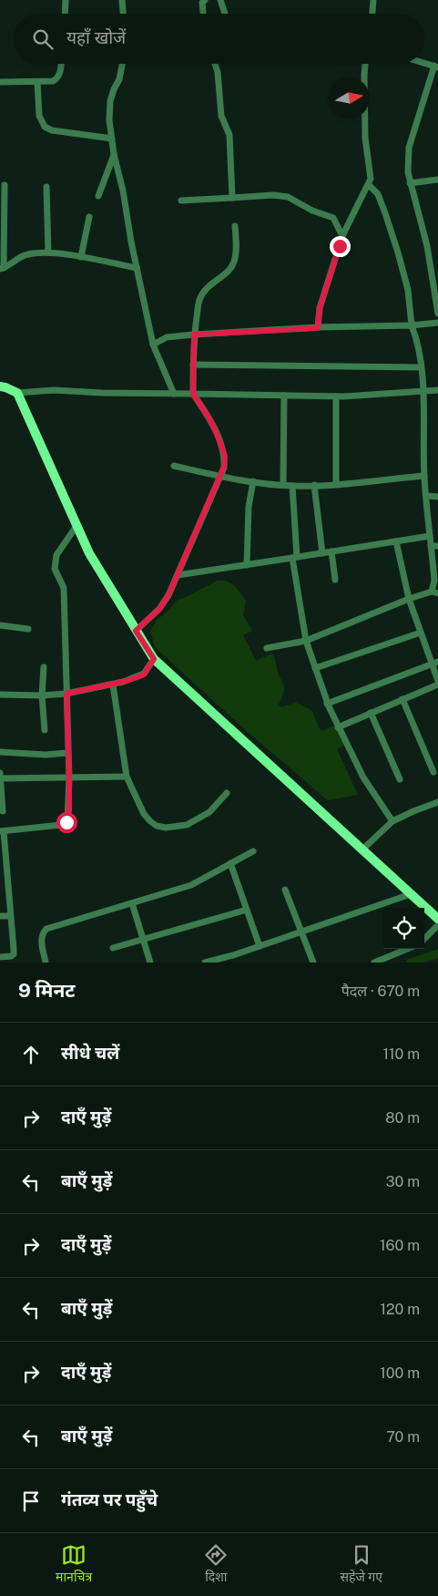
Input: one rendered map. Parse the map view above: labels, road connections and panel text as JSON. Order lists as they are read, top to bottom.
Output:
{
  "north": "right",
  "page": {
    "search": "यहाँ खोजें",
    "heading": ["9 मिनट", "पैदल · 670 m"],
    "list": [
      ["सीधे चलें", "110 m"],
      ["दाएँ मुड़ें", "80 m"],
      ["बाएँ मुड़ें", "30 m"],
      ["दाएँ मुड़ें", "160 m"],
      ["बाएँ मुड़ें", "120 m"],
      ["दाएँ मुड़ें", "100 m"],
      ["बाएँ मुड़ें", "70 m"],
      "गंतव्य पर पहुँचे"
    ],
    "nav": ["मानचित्र", "दिशा", "सहेजे गए"]
  }
}
